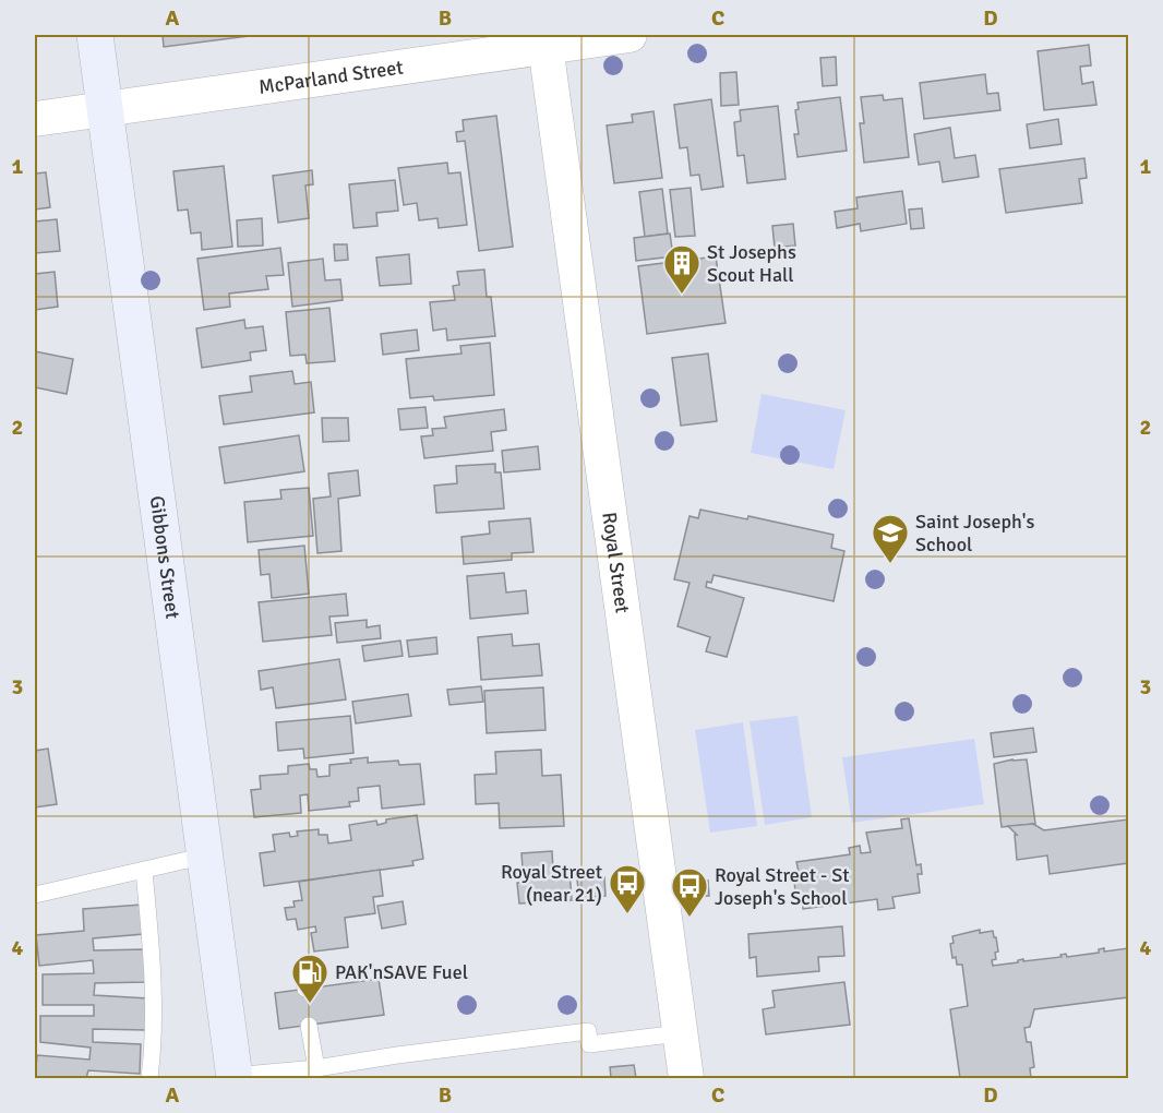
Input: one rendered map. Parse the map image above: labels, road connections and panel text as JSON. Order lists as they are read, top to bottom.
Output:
{
  "streets": {
    "street": ["McParland Street", "Gibbons Street", "Royal Street"]
  },
  "crossings": [
    ["McParland Street", "Gibbons Street"],
    ["McParland Street", "Royal Street"]
  ],
  "places": {
    "building": ["St Josephs Scout Hall"],
    "school or university": ["Saint Joseph's School"],
    "bus stop": ["Royal Street (near 21)", "Royal Street - St Joseph's School"],
    "fuel station": ["PAK'nSAVE Fuel"]
  },
  "grid": {
    "columns": [
      "A",
      "B",
      "C",
      "D"
    ],
    "rows": [
      "1",
      "2",
      "3",
      "4"
    ]
  }
}
